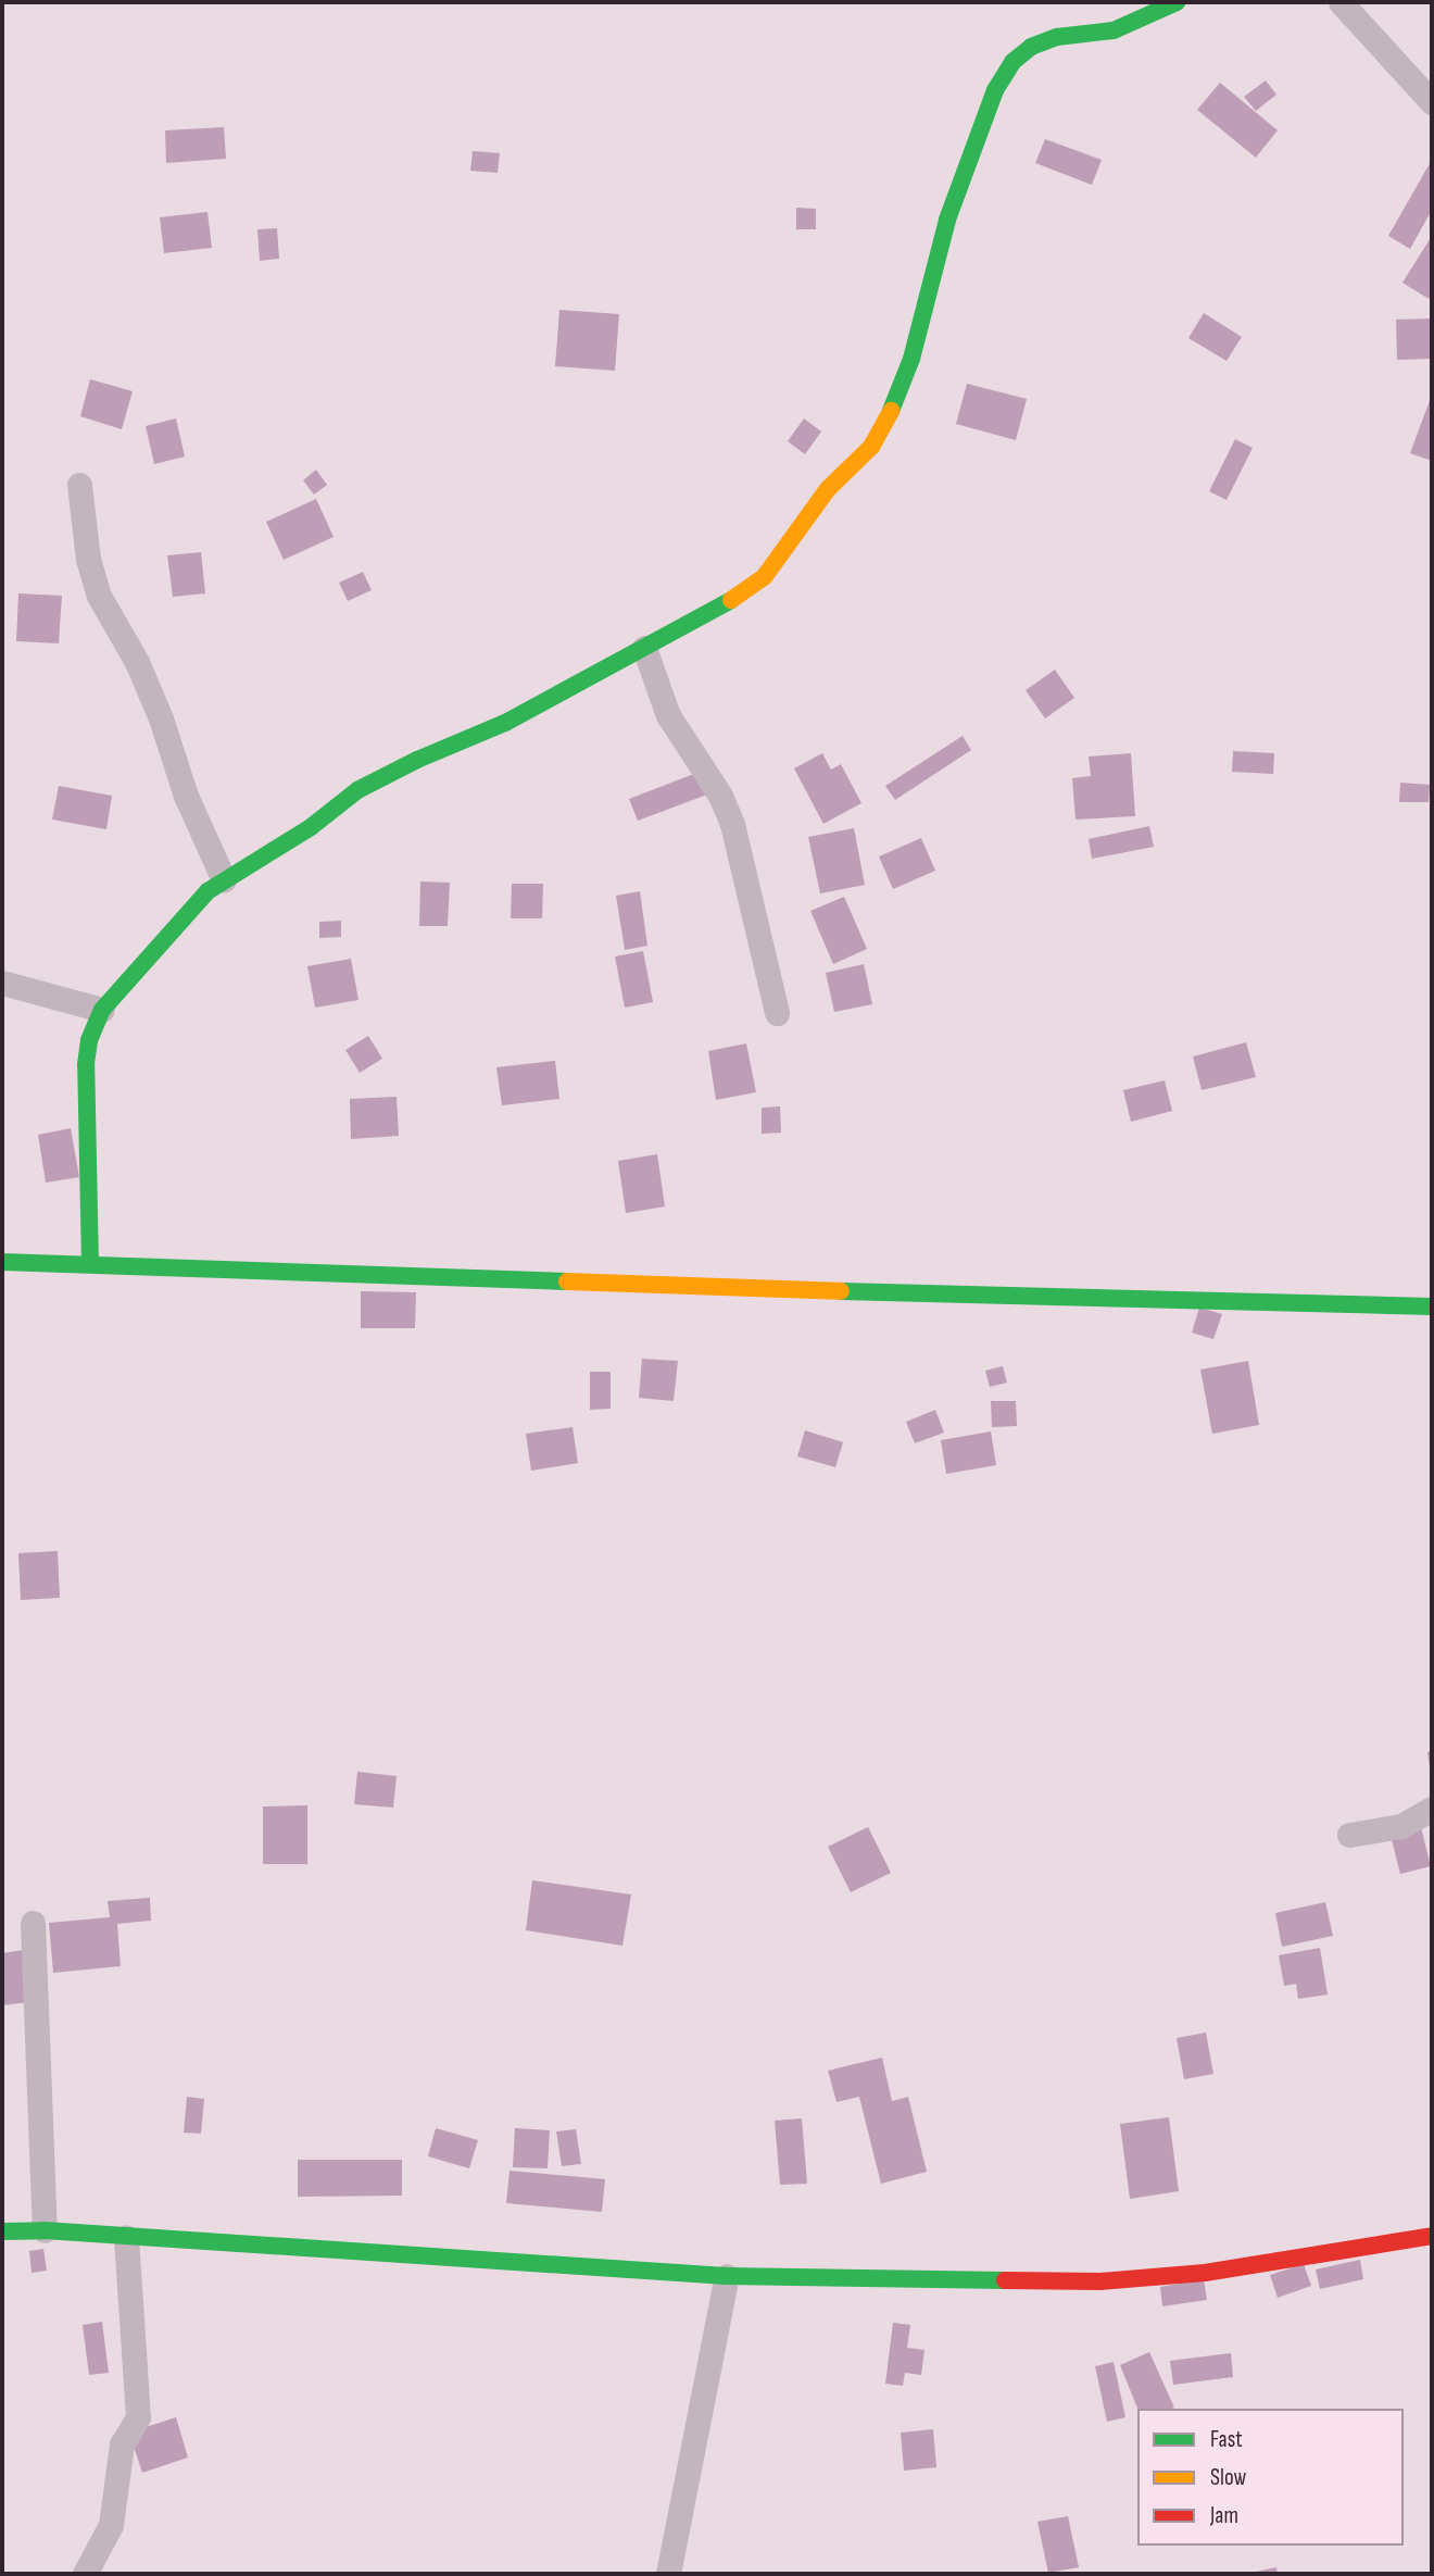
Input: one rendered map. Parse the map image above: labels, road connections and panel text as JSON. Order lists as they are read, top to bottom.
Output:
{
  "legend": ["Fast", "Slow", "Jam"]
}
